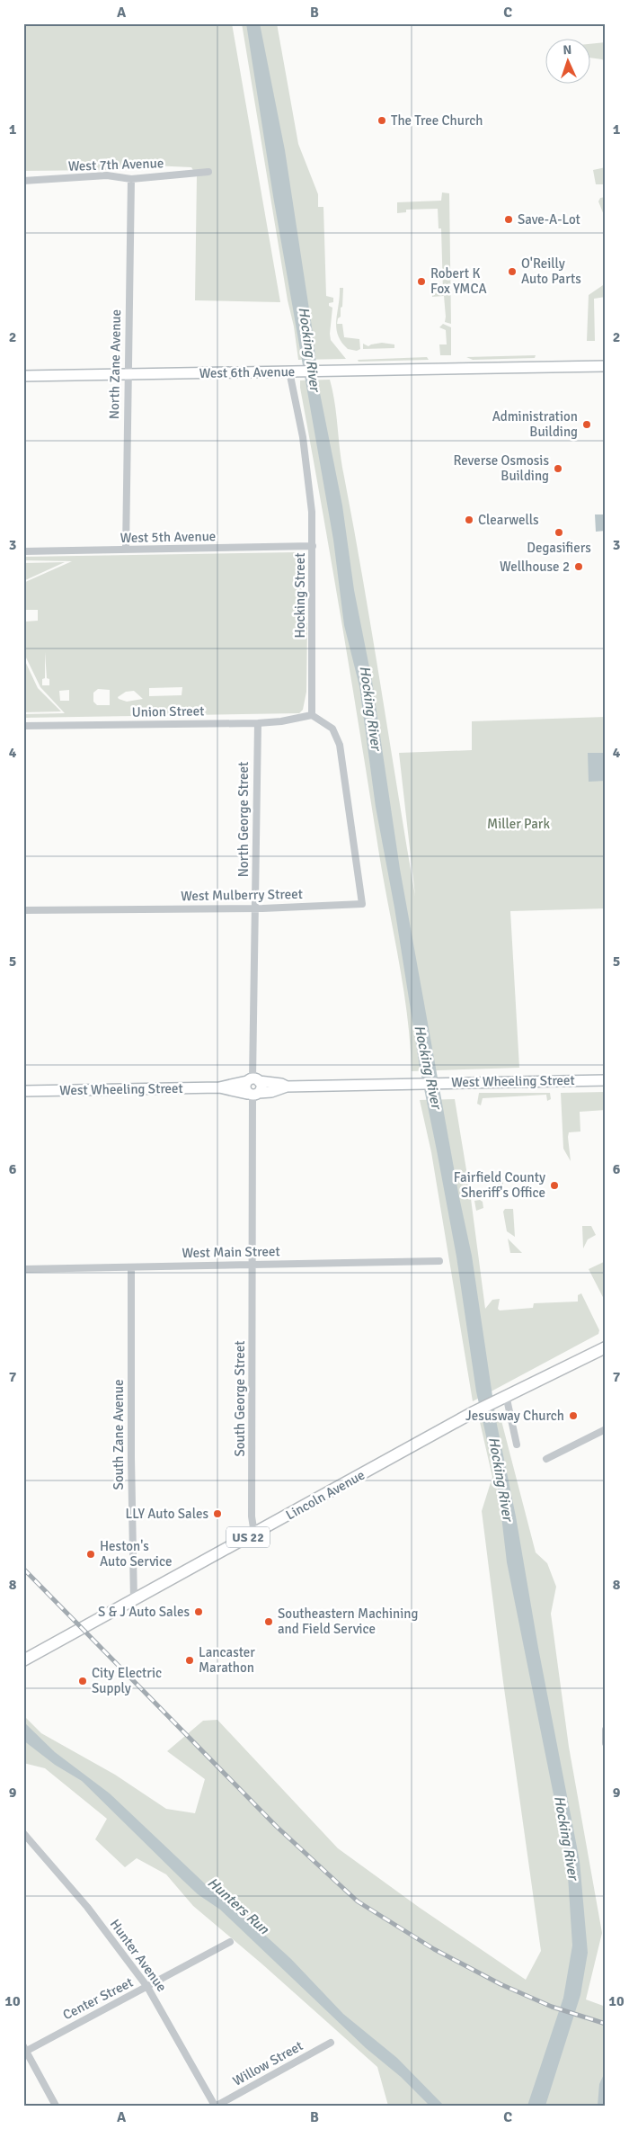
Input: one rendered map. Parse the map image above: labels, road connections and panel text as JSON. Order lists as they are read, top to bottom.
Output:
{
  "streets": {
    "main road": ["Lincoln Avenue", "US 22"],
    "street": [
      "West 7th Avenue",
      "North Zane Avenue",
      "West 6th Avenue",
      "West 5th Avenue",
      "Hocking Street",
      "Union Street",
      "North George Street",
      "West Mulberry Street",
      "West Wheeling Street",
      "West Main Street",
      "South George Street",
      "South Zane Avenue",
      "Hunter Avenue",
      "Center Street",
      "Willow Street"
    ]
  },
  "crossings": [
    ["West 7th Avenue", "North Zane Avenue"],
    ["North Zane Avenue", "West 6th Avenue"],
    ["North Zane Avenue", "West 5th Avenue"],
    ["West 6th Avenue", "Hocking Street"],
    ["West 5th Avenue", "Hocking Street"],
    ["Hocking Street", "Union Street"],
    ["Hocking Street", "West Mulberry Street"],
    ["Union Street", "North George Street"],
    ["Union Street", "West Mulberry Street"],
    ["North George Street", "West Mulberry Street"],
    ["North George Street", "West Wheeling Street"],
    ["West Main Street", "South George Street"],
    ["West Main Street", "South Zane Avenue"],
    ["South George Street", "Lincoln Avenue"],
    ["South Zane Avenue", "Lincoln Avenue"],
    ["Hunter Avenue", "Center Street"],
    ["Hunter Avenue", "Willow Street"]
  ],
  "water": ["Hocking River", "Hunters Run"],
  "parks": ["Miller Park"],
  "places": [
    "The Tree Church",
    "Save-A-Lot",
    "O'Reilly Auto Parts",
    "Robert K Fox YMCA",
    "Administration Building",
    "Reverse Osmosis Building",
    "Clearwells",
    "Degasifiers",
    "Wellhouse 2",
    "Fairfield County Sheriff's Office",
    "Jesusway Church",
    "LLY Auto Sales",
    "Heston's Auto Service",
    "S & J Auto Sales",
    "Southeastern Machining and Field Service",
    "Lancaster Marathon",
    "City Electric Supply"
  ],
  "north": "top",
  "grid": {
    "columns": ["A", "B", "C"],
    "rows": [
      "1",
      "2",
      "3",
      "4",
      "5",
      "6",
      "7",
      "8",
      "9",
      "10"
    ]
  }
}
